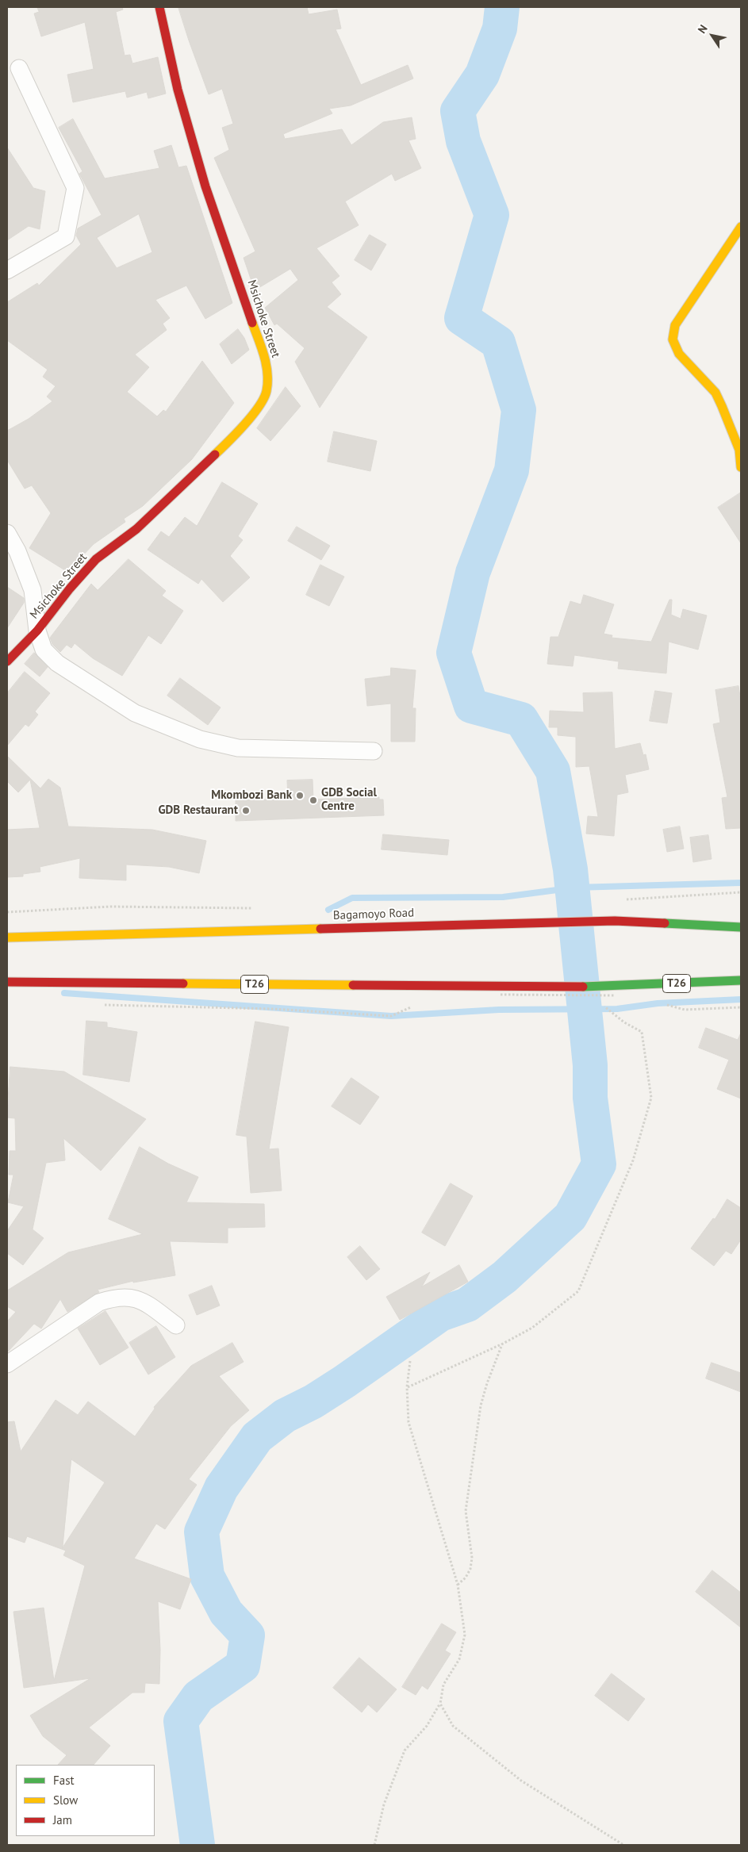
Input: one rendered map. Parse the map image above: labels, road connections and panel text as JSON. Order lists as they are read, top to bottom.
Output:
{
  "streets": {
    "main road": ["Msichoke Street", "Bagamoyo Road", "T26"]
  },
  "places": ["Mkombozi Bank", "GDB Social Centre", "GDB Restaurant"],
  "legend": ["Fast", "Slow", "Jam"],
  "north": "top left"
}
